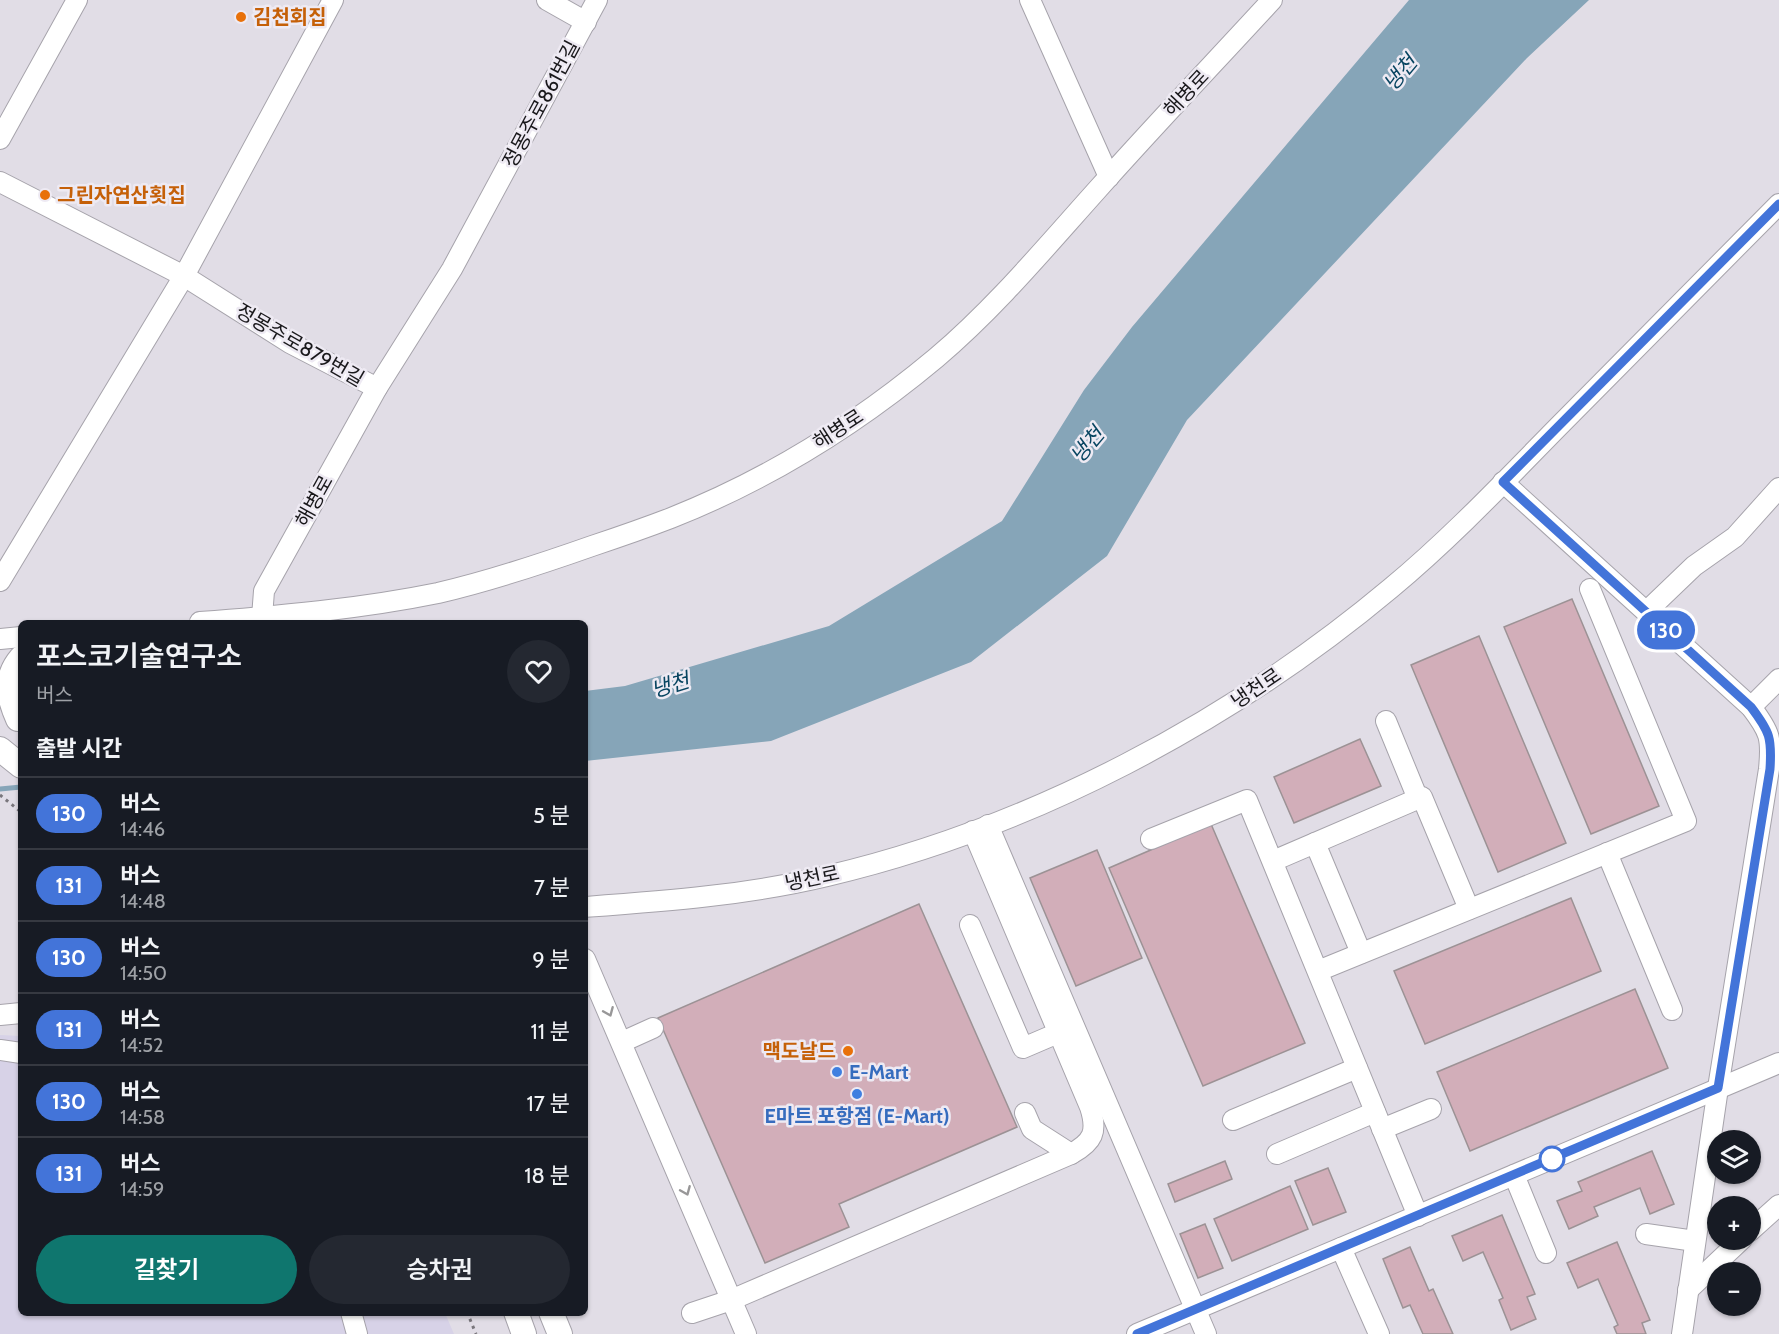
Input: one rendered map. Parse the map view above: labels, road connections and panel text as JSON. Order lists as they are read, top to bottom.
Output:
{
  "streets": {
    "street": [
      "해병로",
      "정몽주로861번길",
      "정몽주로879번길",
      "냉천로"
    ]
  },
  "crossings": [
    ["해병로", "정몽주로879번길"],
    ["정몽주로861번길", "정몽주로879번길"]
  ],
  "water": ["냉천"],
  "places": [
    "김천회집",
    "그린자연산횟집",
    "맥도날드",
    "E-Mart",
    "E마트 포항점 (E-Mart)"
  ],
  "lines": ["bus line 130"],
  "page": {
    "on_map": "130",
    "heading": [
      ["포스코기술연구소", "버스"],
      "출발 시간"
    ],
    "list": [
      {
        "mark": "130",
        "name": "버스",
        "note": "14:46",
        "value": "5 분"
      },
      {
        "mark": "131",
        "name": "버스",
        "note": "14:48",
        "value": "7 분"
      },
      {
        "mark": "130",
        "name": "버스",
        "note": "14:50",
        "value": "9 분"
      },
      {
        "mark": "131",
        "name": "버스",
        "note": "14:52",
        "value": "11 분"
      },
      {
        "mark": "130",
        "name": "버스",
        "note": "14:58",
        "value": "17 분"
      },
      {
        "mark": "131",
        "name": "버스",
        "note": "14:59",
        "value": "18 분"
      }
    ],
    "map_buttons": ["+", "−"],
    "buttons": ["길찾기", "승차권"]
  }
}
